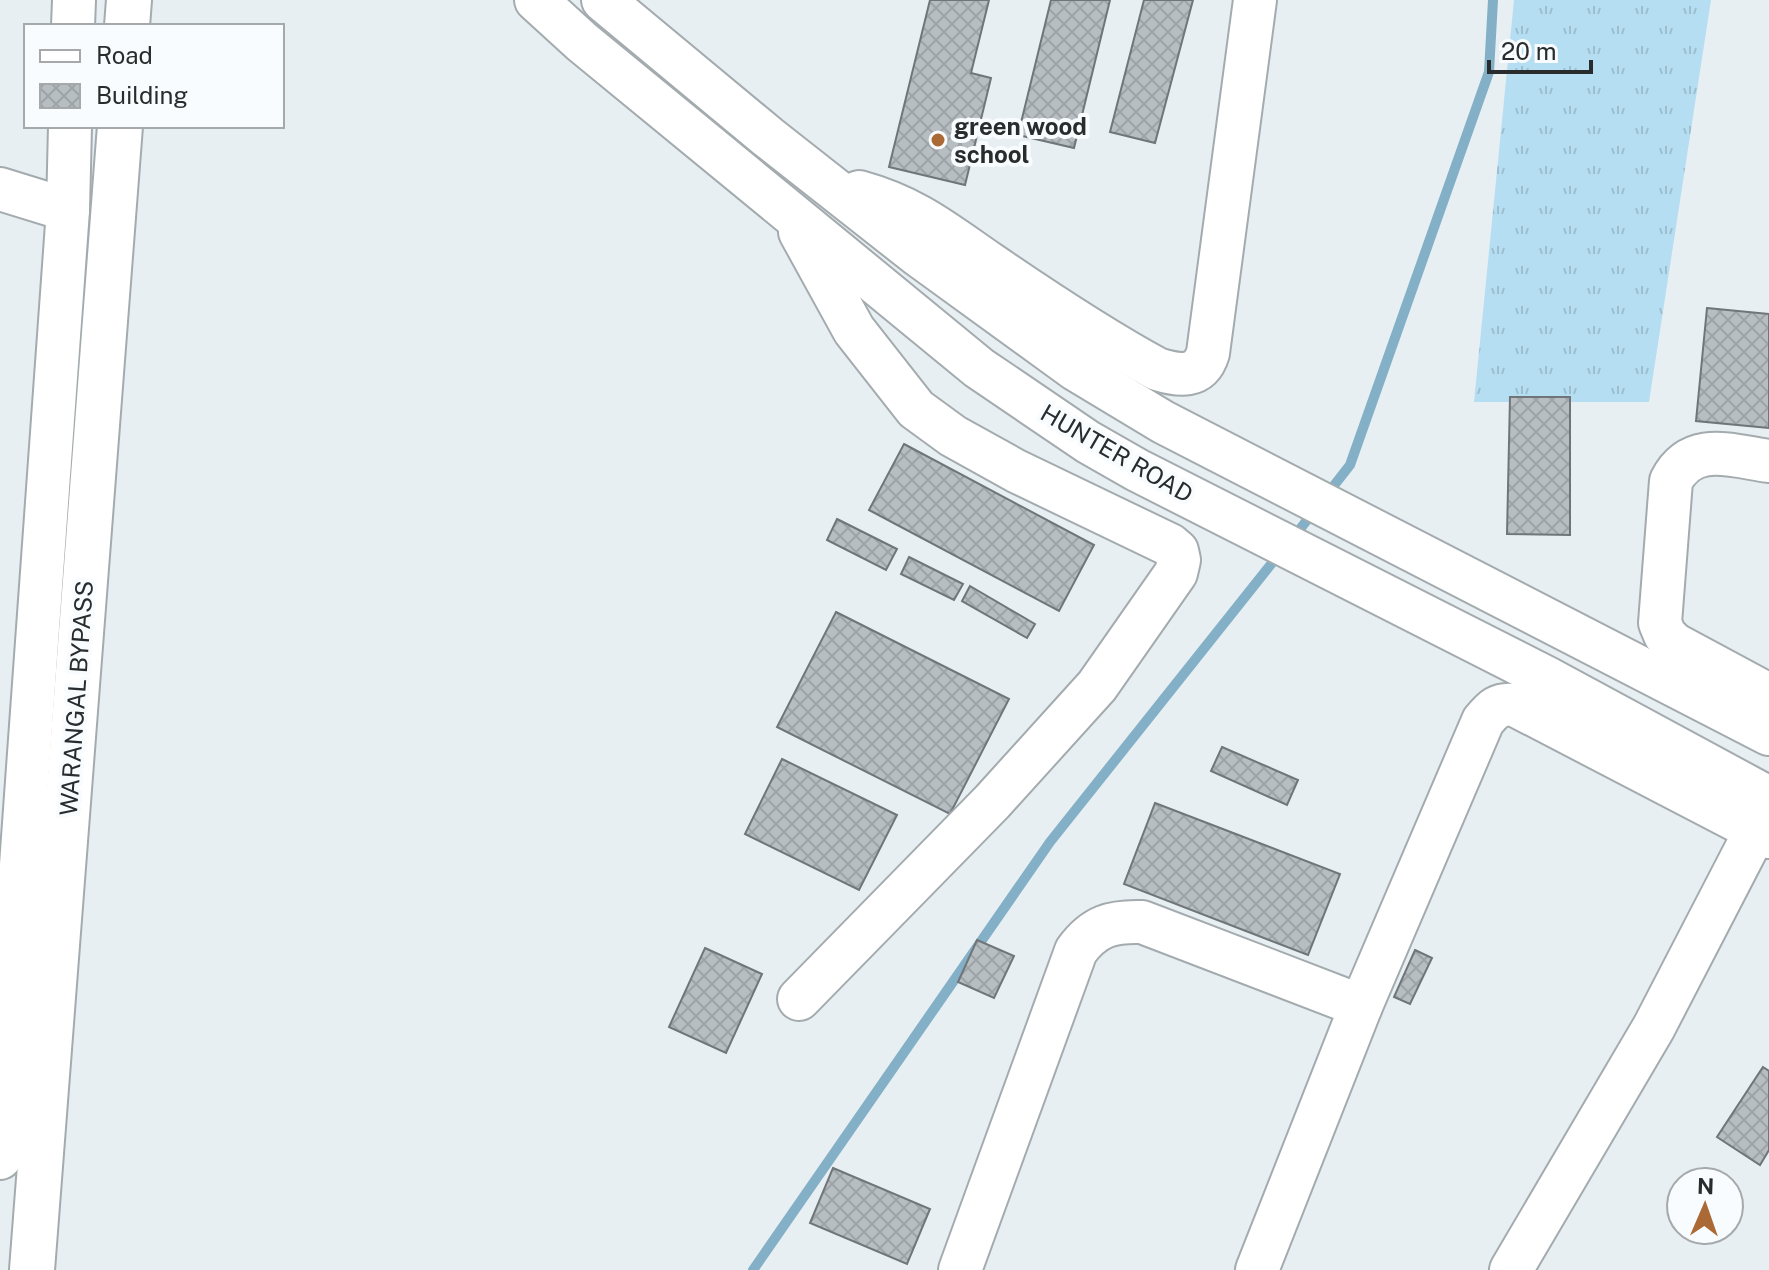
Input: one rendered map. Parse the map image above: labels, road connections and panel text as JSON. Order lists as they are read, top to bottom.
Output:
{
  "streets": {
    "main road": ["WARANGAL BYPASS"],
    "street": ["HUNTER ROAD"]
  },
  "places": ["green wood school"],
  "legend": ["Road", "Building"],
  "scale_bar": "20 m",
  "north": "top"
}
